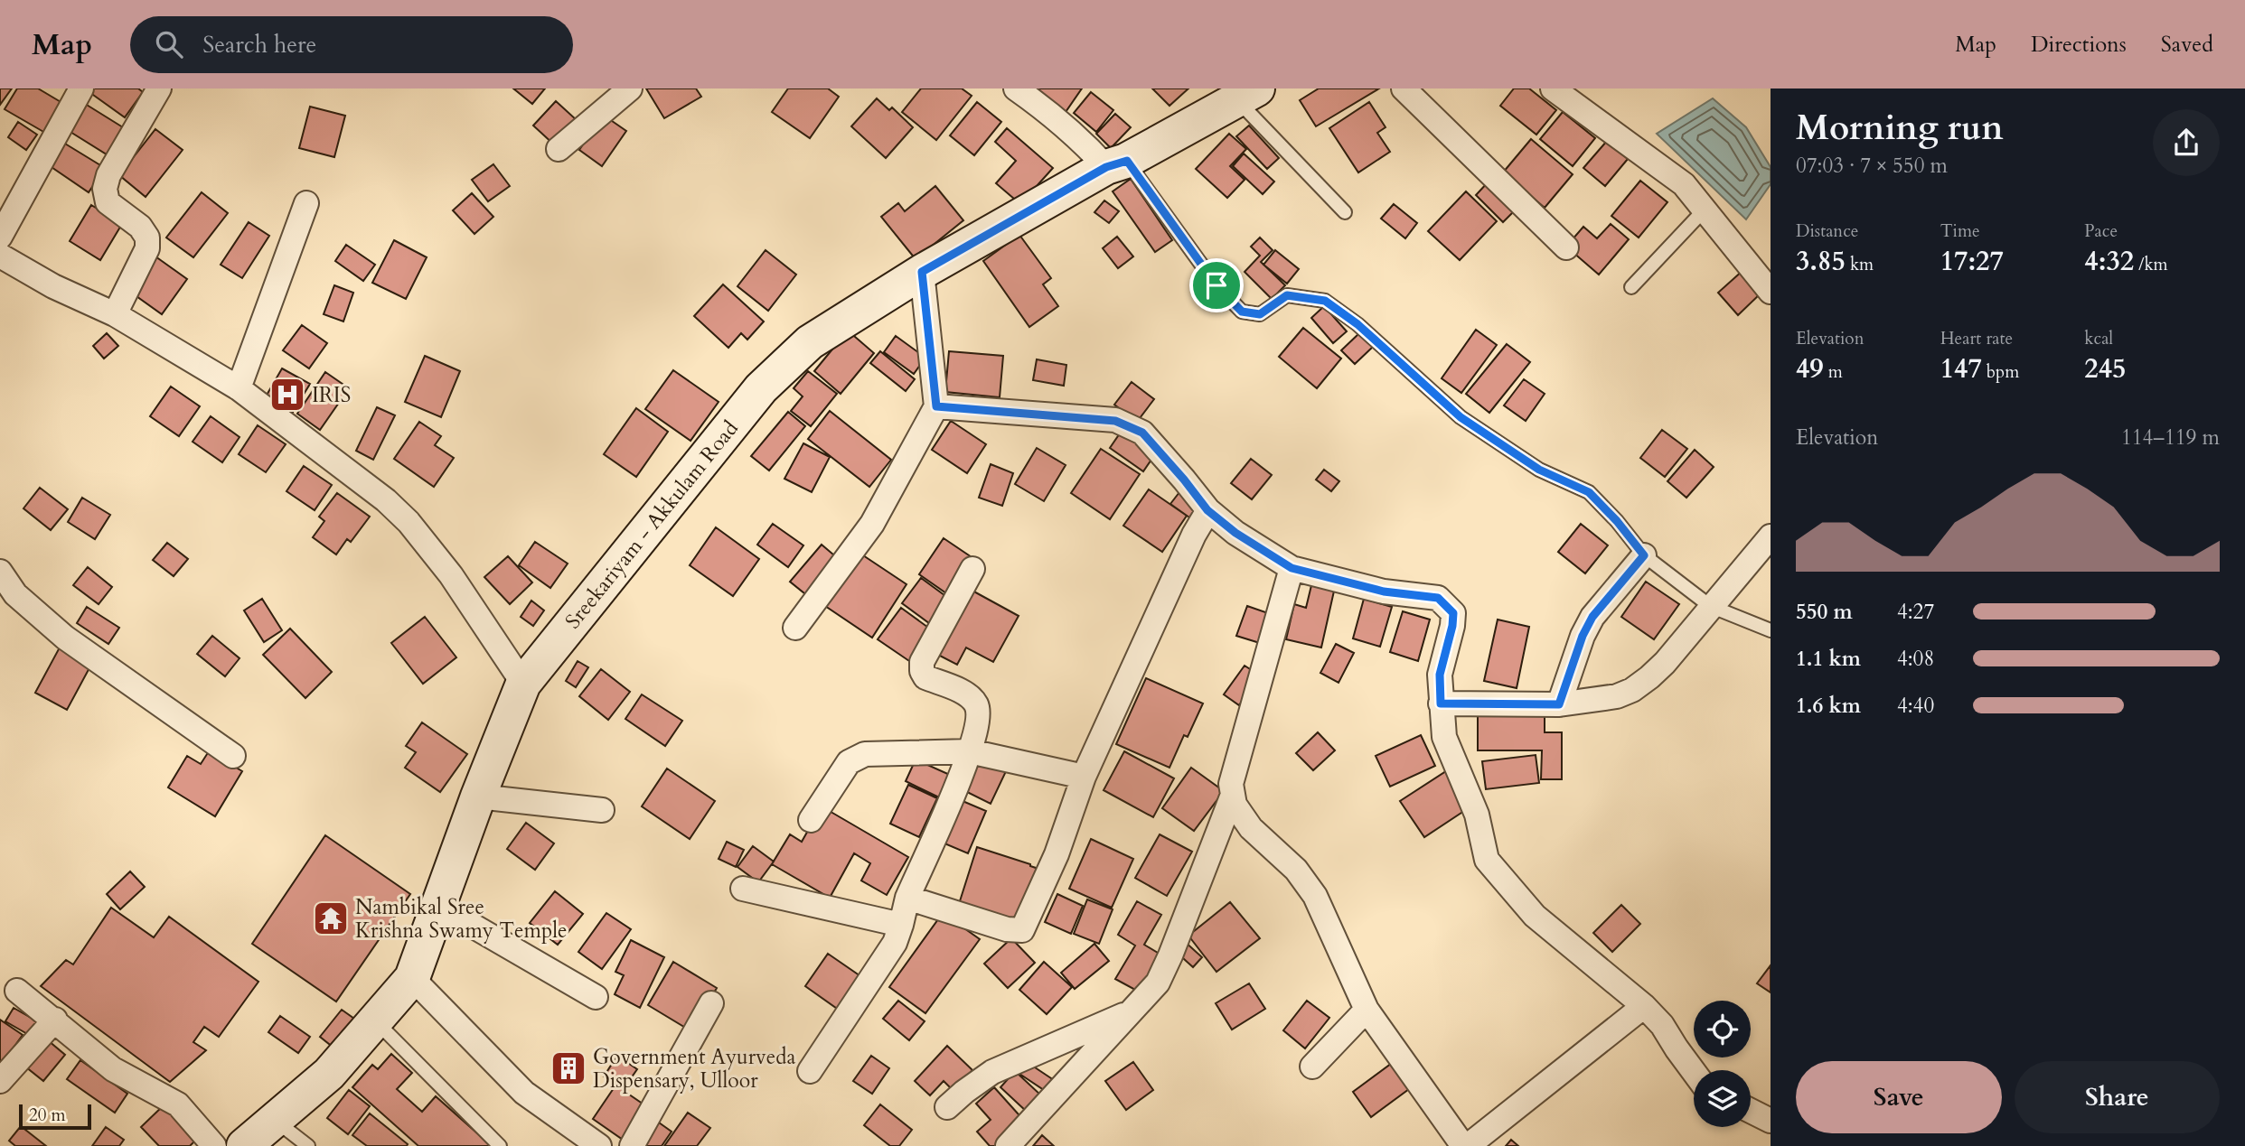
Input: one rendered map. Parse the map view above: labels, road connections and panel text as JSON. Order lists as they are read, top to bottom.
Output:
{
  "streets": {
    "main road": ["Sreekariyam - Akkulam Road"]
  },
  "places": {
    "hospital": ["IRIS"],
    "temple": ["Nambikal Sree Krishna Swamy Temple"],
    "building": ["Government Ayurveda Dispensary, Ulloor"]
  },
  "scale_bar": "20 m",
  "page": {
    "header": "Map",
    "search": "Search here",
    "nav": ["Map", "Directions", "Saved"],
    "heading": ["Morning run", "07:03 · 7 × 550 m"],
    "stats": [
      ["Distance", "3.85 km"],
      ["Time", "17:27"],
      ["Pace", "4:32 /km"],
      ["Elevation", "49 m"],
      ["Heart rate", "147 bpm"],
      ["kcal", "245"]
    ],
    "chart": ["Elevation", "114–119 m"],
    "list": [
      {
        "name": "550 m",
        "note": "4:27"
      },
      {
        "name": "1.1 km",
        "note": "4:08"
      },
      {
        "name": "1.6 km",
        "note": "4:40"
      }
    ],
    "buttons": ["Save", "Share"],
    "scale": "20 m"
  }
}
